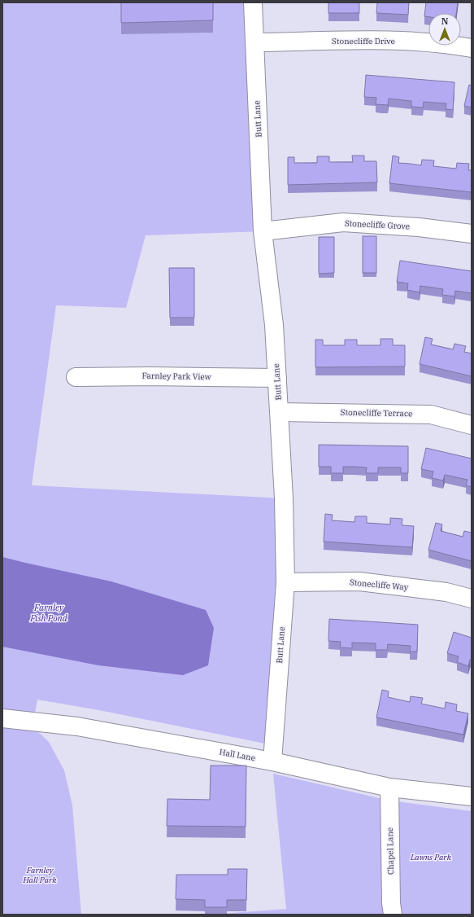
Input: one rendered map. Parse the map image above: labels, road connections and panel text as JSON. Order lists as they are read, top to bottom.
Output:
{
  "streets": {
    "street": [
      "Stonecliffe Drive",
      "Butt Lane",
      "Stonecliffe Grove",
      "Farnley Park View",
      "Stonecliffe Terrace",
      "Stonecliffe Way",
      "Hall Lane",
      "Chapel Lane"
    ]
  },
  "crossings": [
    ["Stonecliffe Drive", "Butt Lane"],
    ["Butt Lane", "Stonecliffe Grove"],
    ["Butt Lane", "Farnley Park View"],
    ["Butt Lane", "Stonecliffe Terrace"],
    ["Butt Lane", "Stonecliffe Way"],
    ["Butt Lane", "Hall Lane"],
    ["Hall Lane", "Chapel Lane"]
  ],
  "water": ["Farnley Fish Pond"],
  "parks": ["Lawns Park", "Farnley Hall Park"],
  "north": "top"
}
